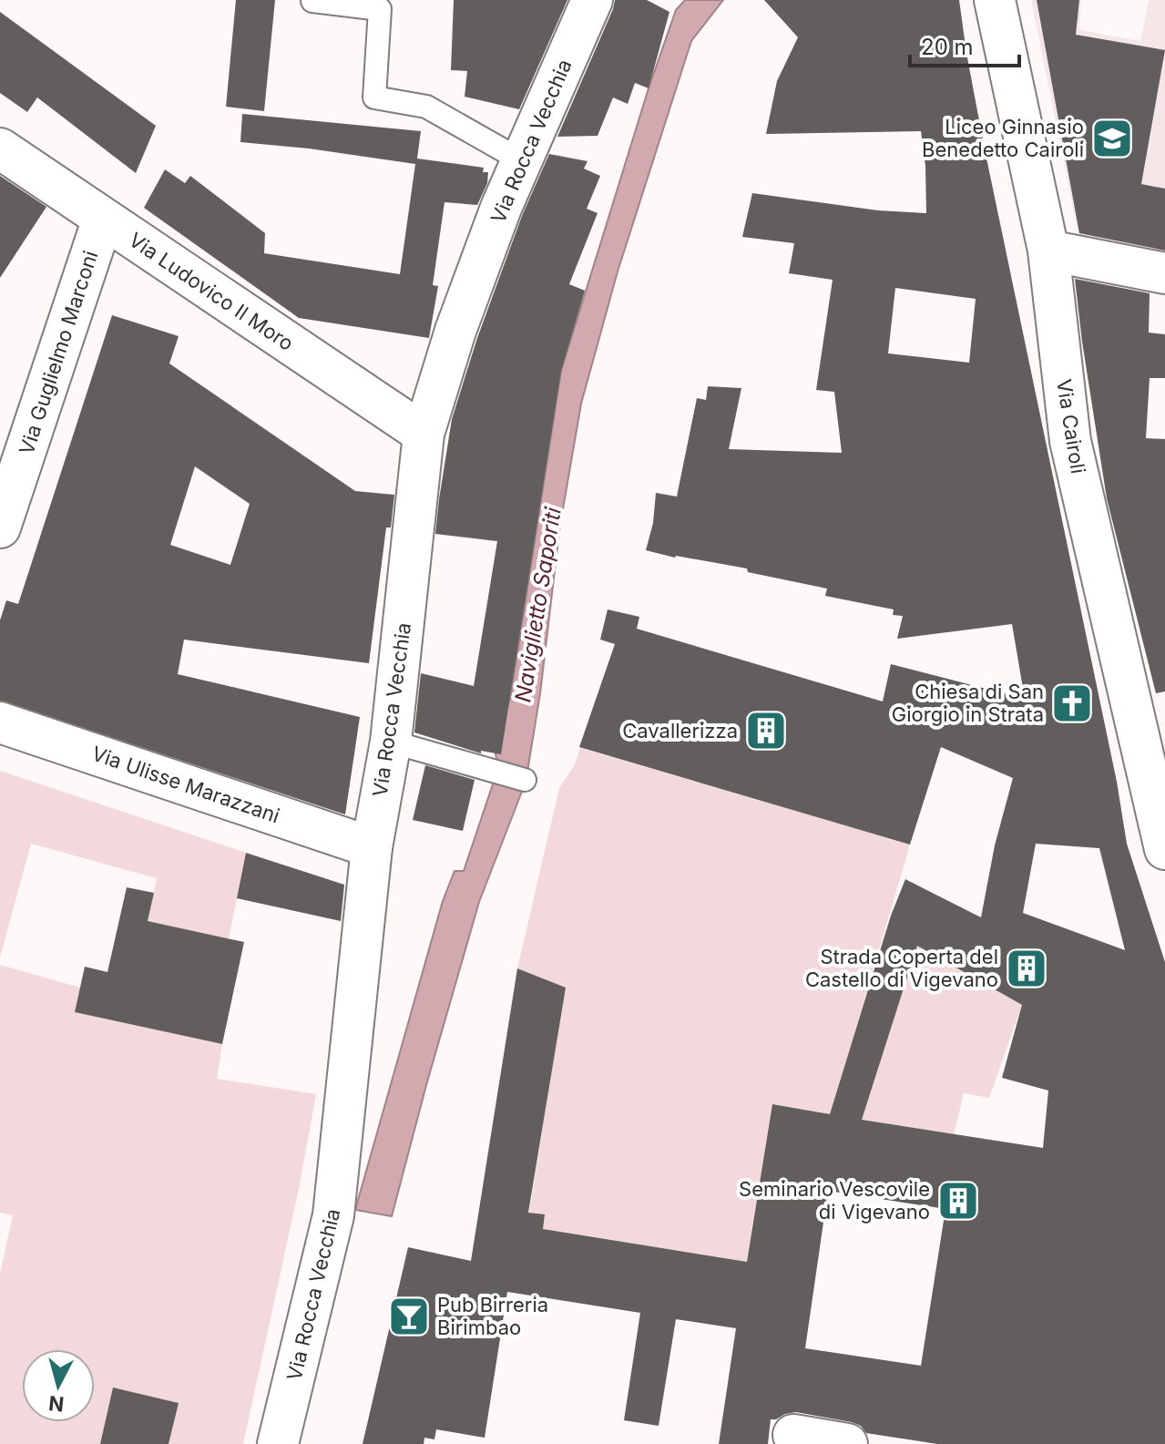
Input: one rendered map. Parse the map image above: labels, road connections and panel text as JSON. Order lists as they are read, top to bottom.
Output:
{
  "streets": {
    "street": [
      "Via Rocca Vecchia",
      "Via Ludovico Il Moro",
      "Via Guglielmo Marconi",
      "Via Cairoli",
      "Via Ulisse Marazzani"
    ]
  },
  "crossings": [
    ["Via Rocca Vecchia", "Via Ludovico Il Moro"],
    ["Via Rocca Vecchia", "Via Ulisse Marazzani"],
    ["Via Ludovico Il Moro", "Via Guglielmo Marconi"]
  ],
  "water": ["Naviglietto Saporiti"],
  "places": {
    "school or university": ["Liceo Ginnasio Benedetto Cairoli"],
    "church": ["Chiesa di San Giorgio in Strata"],
    "building": ["Cavallerizza", "Strada Coperta del Castello di Vigevano", "Seminario Vescovile di Vigevano"],
    "bar": ["Pub Birreria Birimbao"]
  },
  "scale_bar": "20 m",
  "north": "bottom"
}
